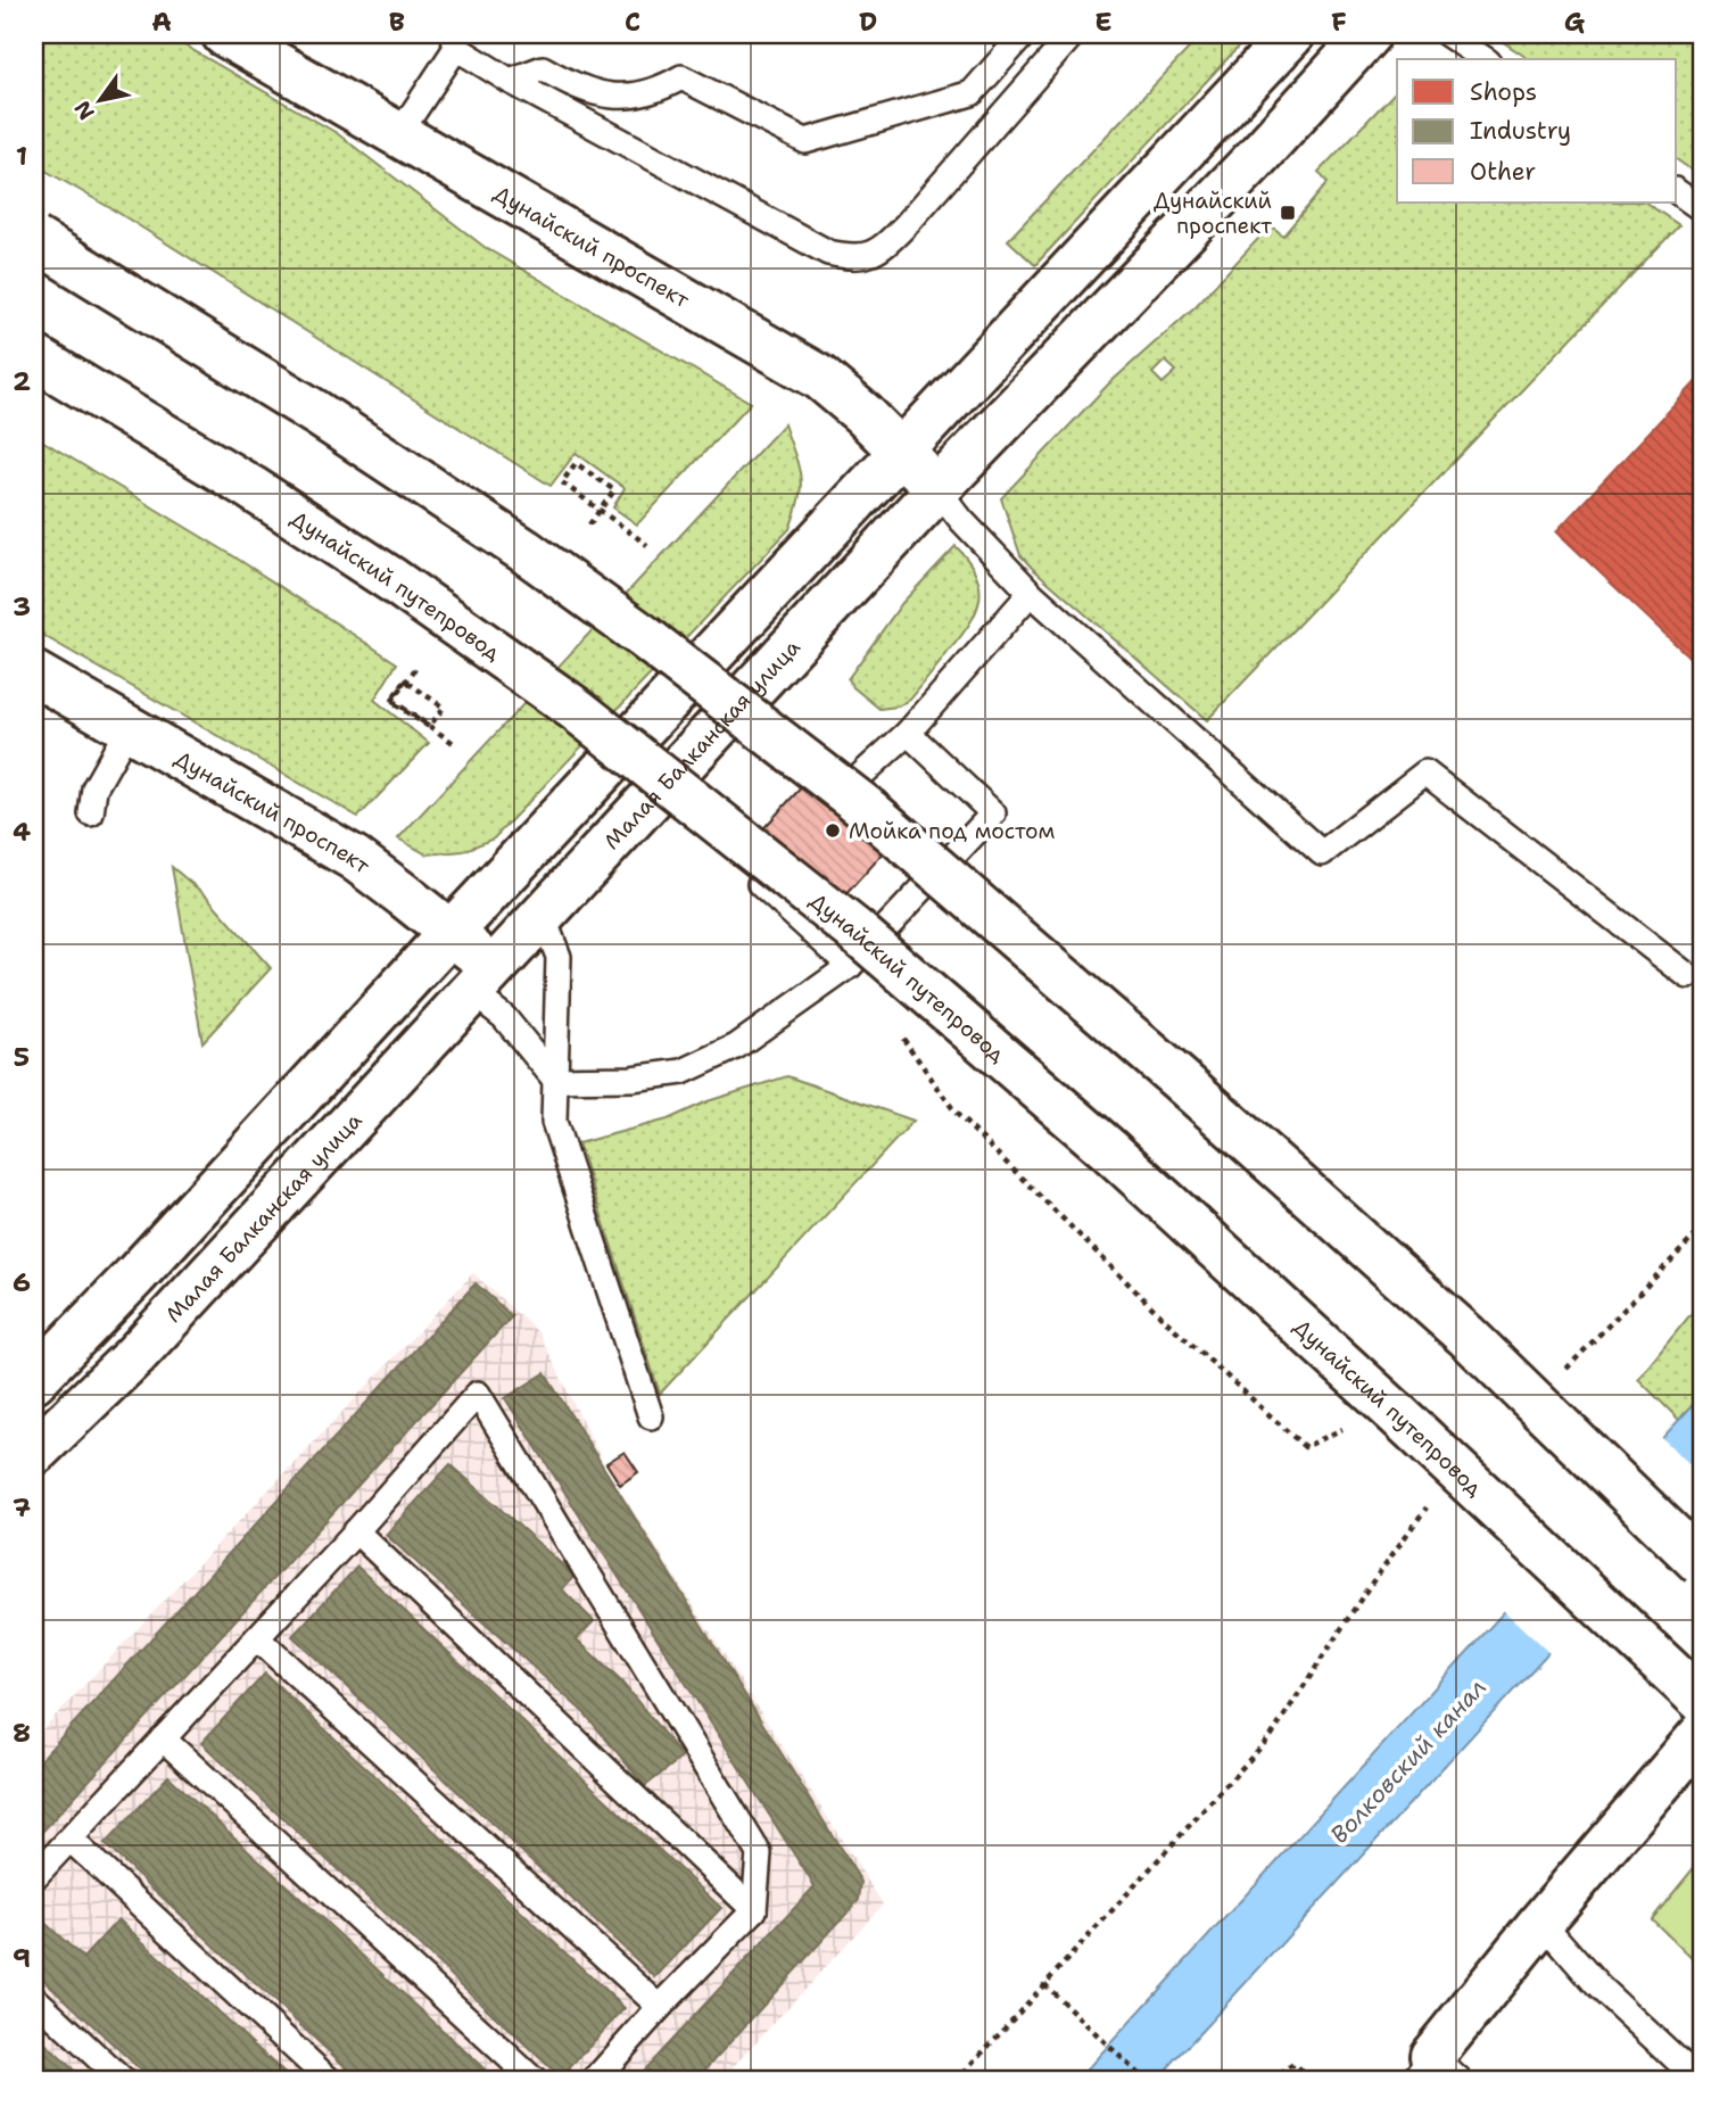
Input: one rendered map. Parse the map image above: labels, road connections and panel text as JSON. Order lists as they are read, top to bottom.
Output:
{
  "streets": {
    "street": ["Дунайский проспект", "Дунайский путепровод", "Малая Балканская улица"]
  },
  "crossings": [
    ["Дунайский проспект", "Малая Балканская улица"]
  ],
  "water": ["Волковский канал"],
  "places": {
    "transit": ["Дунайский проспект"],
    "other": ["Мойка под мостом"]
  },
  "legend": ["Shops", "Industry", "Other"],
  "north": "bottom left",
  "grid": {
    "columns": [
      "A",
      "B",
      "C",
      "D",
      "E",
      "F",
      "G"
    ],
    "rows": [
      "1",
      "2",
      "3",
      "4",
      "5",
      "6",
      "7",
      "8",
      "9"
    ]
  }
}
